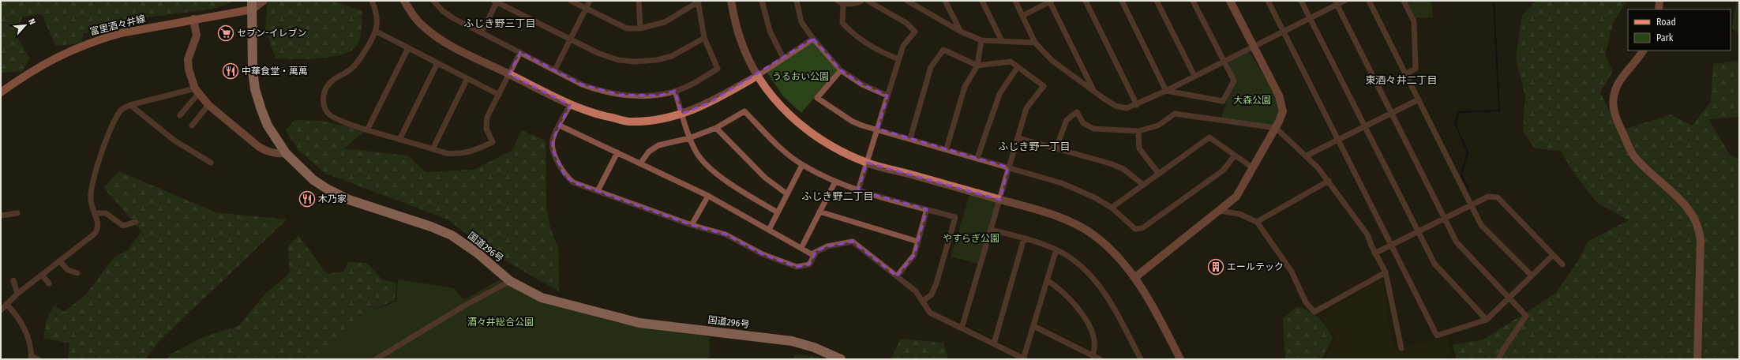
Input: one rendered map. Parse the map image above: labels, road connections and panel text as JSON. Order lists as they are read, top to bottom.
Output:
{
  "streets": {
    "highway": ["国道296号"],
    "main road": ["富里酒々井線"]
  },
  "crossings": [
    ["富里酒々井線", "国道296号"]
  ],
  "districts": [
    "ふじき野三丁目",
    "東酒々井二丁目",
    "ふじき野一丁目",
    "ふじき野二丁目"
  ],
  "parks": [
    "うるおい公園",
    "大森公園",
    "やすらぎ公園",
    "酒々井総合公園"
  ],
  "places": {
    "supermarket": ["セブン-イレブン"],
    "restaurant": ["中華食堂・萬萬", "木乃家"],
    "building": ["エールテック"]
  },
  "legend": ["Road", "Park"],
  "north": "top right"
}
